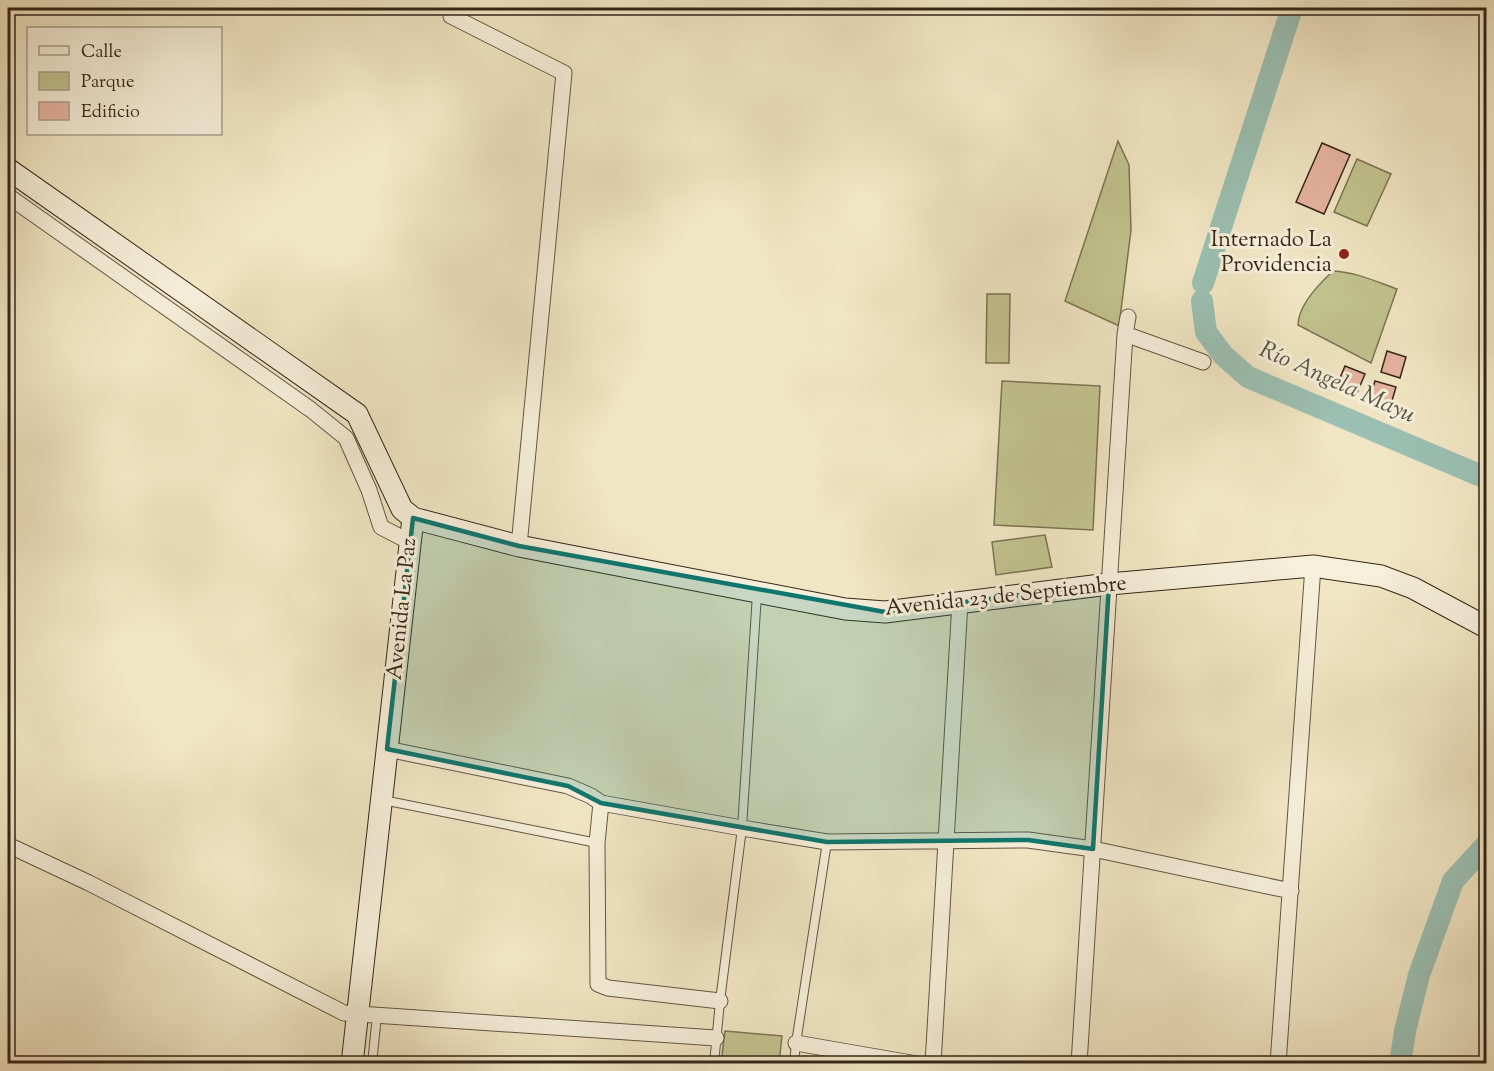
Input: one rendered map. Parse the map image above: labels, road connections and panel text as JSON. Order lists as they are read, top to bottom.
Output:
{
  "streets": {
    "main road": ["Avenida 23 de Septiembre", "Avenida La Paz"]
  },
  "crossings": [
    ["Avenida 23 de Septiembre", "Avenida La Paz"]
  ],
  "water": ["Río Angela Mayu"],
  "places": ["Internado La Providencia"],
  "legend": ["Calle", "Parque", "Edificio"]
}
